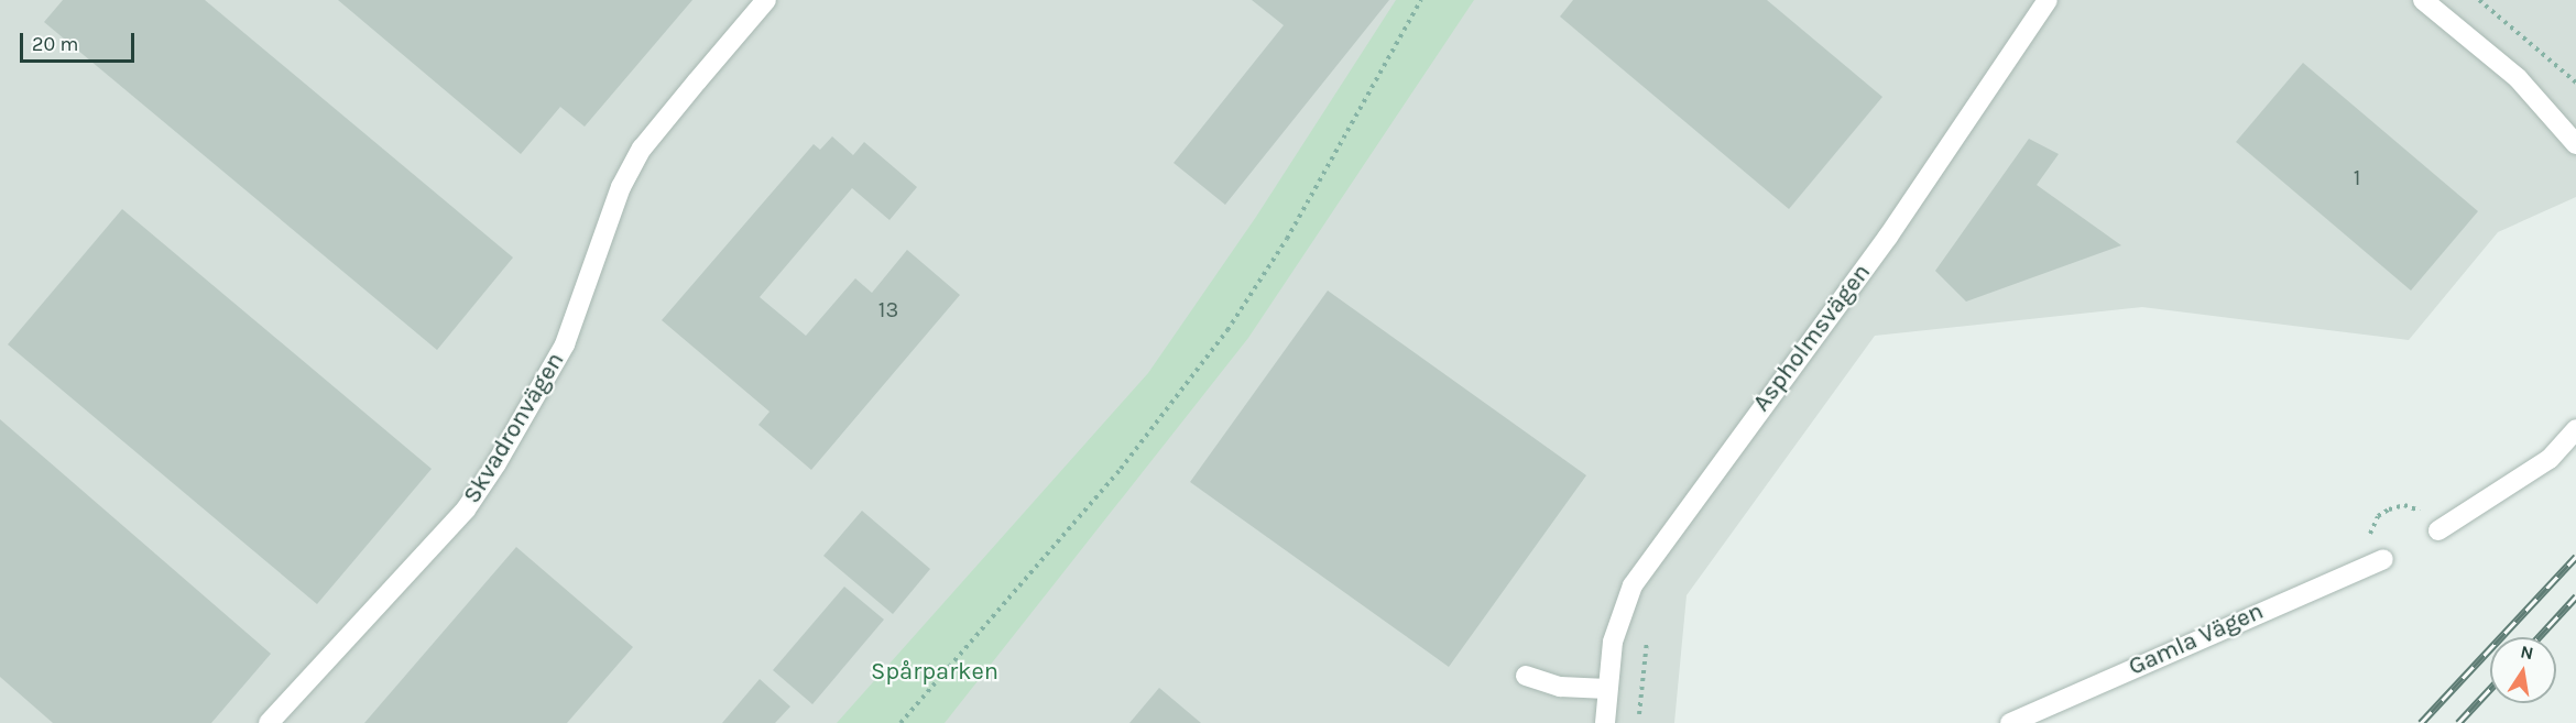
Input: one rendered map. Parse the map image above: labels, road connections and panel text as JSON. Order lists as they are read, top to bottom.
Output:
{
  "streets": {
    "street": ["Aspholmsvägen", "Skvadronvägen", "Gamla Vägen"]
  },
  "parks": ["Spårparken"],
  "house_numbers": ["1", "13"],
  "scale_bar": "20 m",
  "north": "top"
}
